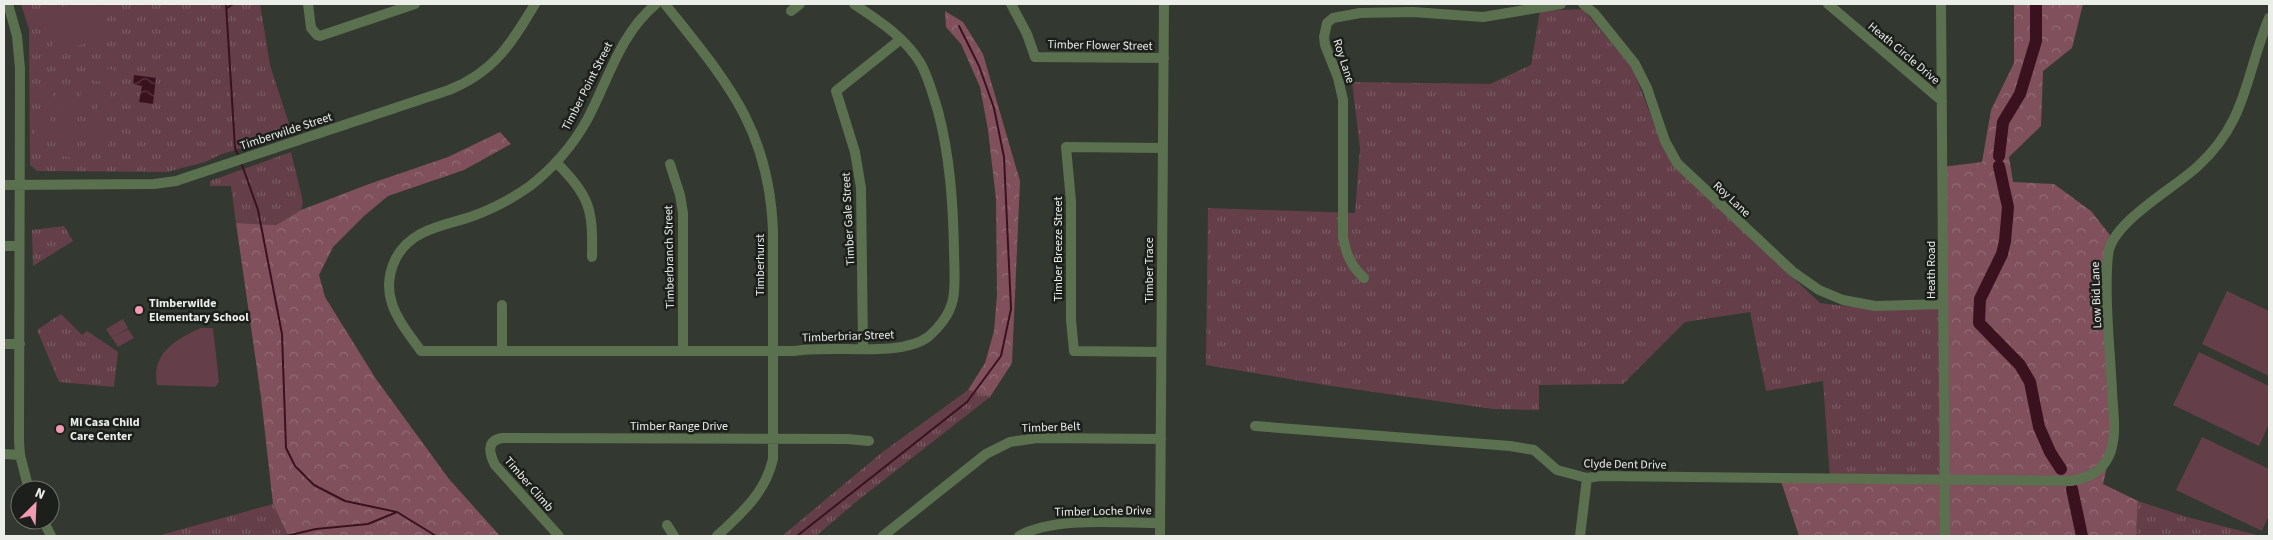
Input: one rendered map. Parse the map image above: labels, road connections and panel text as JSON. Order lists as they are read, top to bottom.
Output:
{
  "streets": {
    "street": [
      "Timber Flower Street",
      "Heath Circle Drive",
      "Roy Lane",
      "Timber Point Street",
      "Timberwilde Street",
      "Timber Gale Street",
      "Timber Breeze Street",
      "Timberbranch Street",
      "Timberhurst",
      "Timber Trace",
      "Heath Road",
      "Low Bid Lane",
      "Timberbriar Street",
      "Timber Range Drive",
      "Timber Belt",
      "Clyde Dent Drive",
      "Timber Climb",
      "Timber Loche Drive"
    ]
  },
  "crossings": [
    ["Timber Flower Street", "Timber Trace"],
    ["Heath Circle Drive", "Heath Road"],
    ["Roy Lane", "Heath Road"],
    ["Timber Point Street", "Timberbriar Street"],
    ["Timber Gale Street", "Timberbriar Street"],
    ["Timber Breeze Street", "Timber Trace"],
    ["Timberbranch Street", "Timberbriar Street"],
    ["Timberhurst", "Timberbriar Street"],
    ["Timberhurst", "Timber Range Drive"],
    ["Timber Trace", "Timber Belt"],
    ["Timber Trace", "Timber Loche Drive"],
    ["Heath Road", "Low Bid Lane"],
    ["Heath Road", "Clyde Dent Drive"],
    ["Low Bid Lane", "Clyde Dent Drive"],
    ["Timber Range Drive", "Timber Climb"]
  ],
  "places": ["Timberwilde Elementary School", "Mi Casa Child Care Center"],
  "north": "top right"
}
